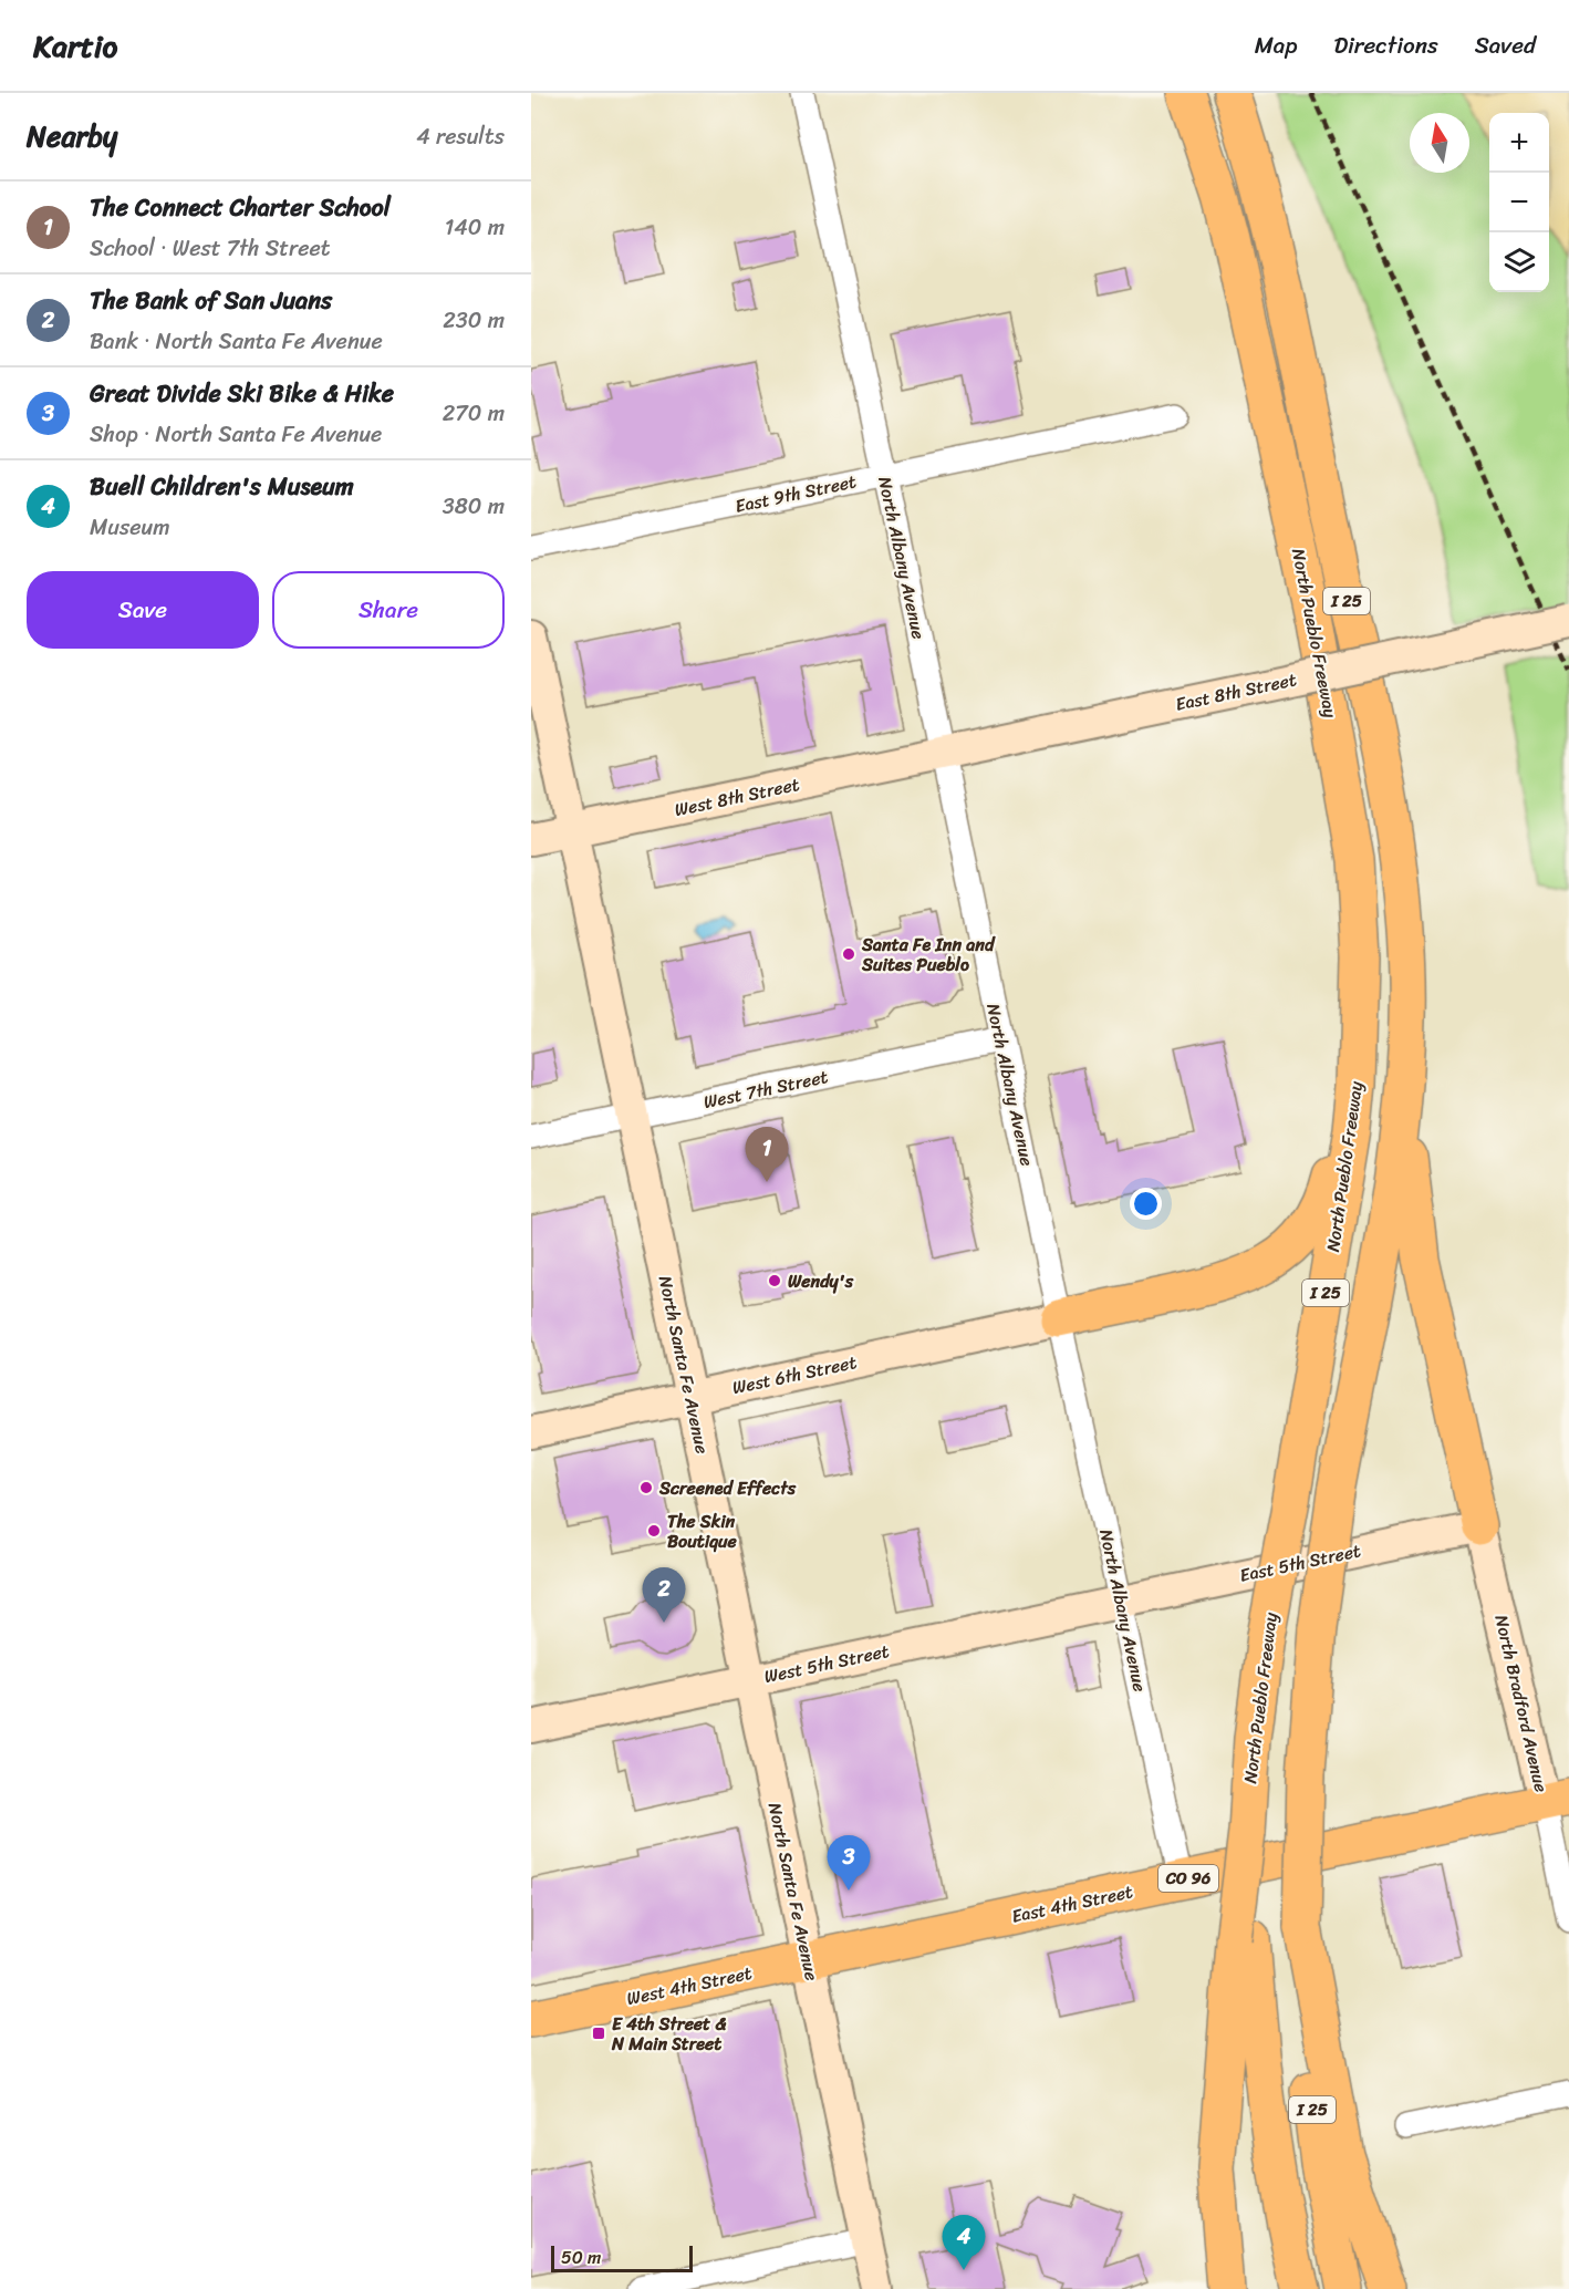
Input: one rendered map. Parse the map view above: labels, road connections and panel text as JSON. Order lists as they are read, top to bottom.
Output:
{
  "streets": {
    "main road": [
      "I 25",
      "North Pueblo Freeway",
      "East 8th Street",
      "West 8th Street",
      "North Santa Fe Avenue",
      "West 6th Street",
      "East 5th Street",
      "West 5th Street",
      "North Bradford Avenue",
      "CO 96",
      "East 4th Street",
      "West 4th Street"
    ],
    "street": ["East 9th Street", "North Albany Avenue", "West 7th Street"]
  },
  "crossings": [
    ["East 9th Street", "North Albany Avenue"],
    ["North Albany Avenue", "East 8th Street"],
    ["North Albany Avenue", "West 8th Street"],
    ["North Albany Avenue", "West 7th Street"],
    ["North Albany Avenue", "West 6th Street"],
    ["North Albany Avenue", "East 5th Street"],
    ["North Albany Avenue", "West 5th Street"],
    ["North Albany Avenue", "East 4th Street"],
    ["I 25", "North Pueblo Freeway"],
    ["East 8th Street", "West 8th Street"],
    ["West 8th Street", "North Santa Fe Avenue"],
    ["West 7th Street", "North Santa Fe Avenue"],
    ["North Santa Fe Avenue", "West 6th Street"],
    ["North Santa Fe Avenue", "West 5th Street"],
    ["North Santa Fe Avenue", "East 4th Street"],
    ["North Santa Fe Avenue", "West 4th Street"],
    ["East 5th Street", "West 5th Street"],
    ["East 5th Street", "North Bradford Avenue"],
    ["North Bradford Avenue", "East 4th Street"],
    ["East 4th Street", "West 4th Street"]
  ],
  "places": {
    "other": [
      "Santa Fe Inn and Suites Pueblo",
      "Wendy's",
      "Screened Effects",
      "The Skin Boutique"
    ],
    "transit": ["E 4th Street & N Main Street"]
  },
  "scale_bar": "50 m",
  "north": "top",
  "page": {
    "header": "Kartio",
    "nav": ["Map", "Directions", "Saved"],
    "heading": ["Nearby", "4 results"],
    "map_buttons": ["+", "−"],
    "list": [
      {
        "mark": "1",
        "name": "The Connect Charter School",
        "note": "School · West 7th Street",
        "value": "140 m"
      },
      {
        "mark": "2",
        "name": "The Bank of San Juans",
        "note": "Bank · North Santa Fe Avenue",
        "value": "230 m"
      },
      {
        "mark": "3",
        "name": "Great Divide Ski Bike & Hike",
        "note": "Shop · North Santa Fe Avenue",
        "value": "270 m"
      },
      {
        "mark": "4",
        "name": "Buell Children's Museum",
        "note": "Museum",
        "value": "380 m"
      }
    ],
    "buttons": ["Save", "Share"],
    "pins": [
      "1",
      "2",
      "3",
      "4"
    ],
    "scale": "50 m"
  }
}
